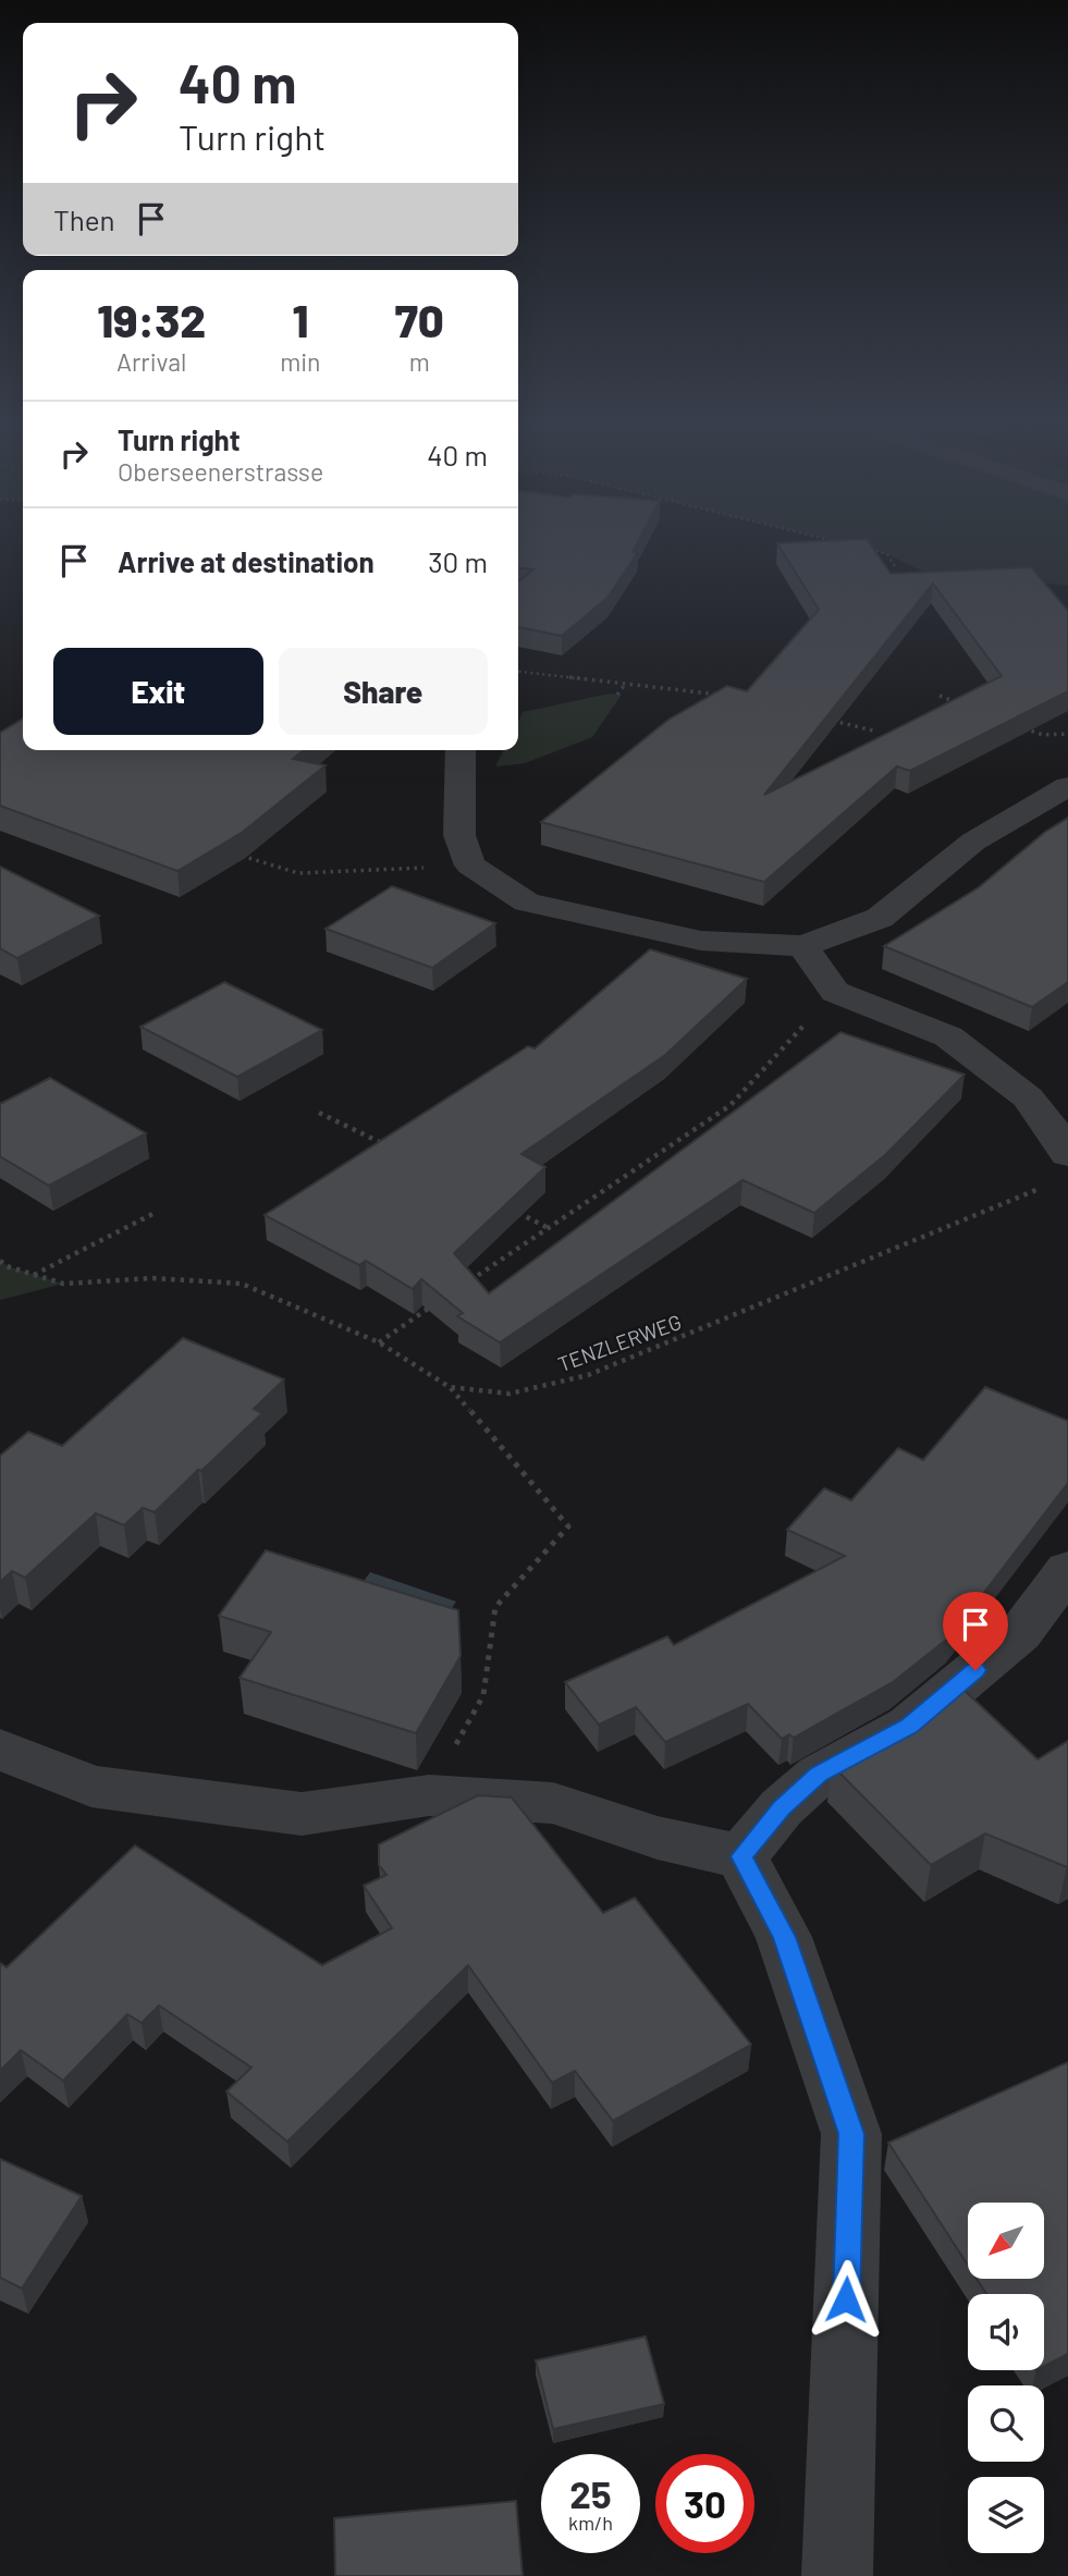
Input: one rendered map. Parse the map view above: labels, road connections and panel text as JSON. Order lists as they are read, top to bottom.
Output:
{
  "streets": {
    "path": ["TENZLERWEG"]
  },
  "north": "bottom left",
  "page": {
    "turn": ["40 m", "Turn right"],
    "then": "Then",
    "eta": [
      "19:32",
      "Arrival",
      "1",
      "min",
      "70",
      "m"
    ],
    "list": [
      {
        "name": "Turn right",
        "note": "Oberseenerstrasse",
        "value": "40 m"
      },
      {
        "name": "Arrive at destination",
        "value": "30 m"
      }
    ],
    "buttons": ["Exit", "Share"],
    "speed": "25 km/h",
    "limit": "30"
  }
}
